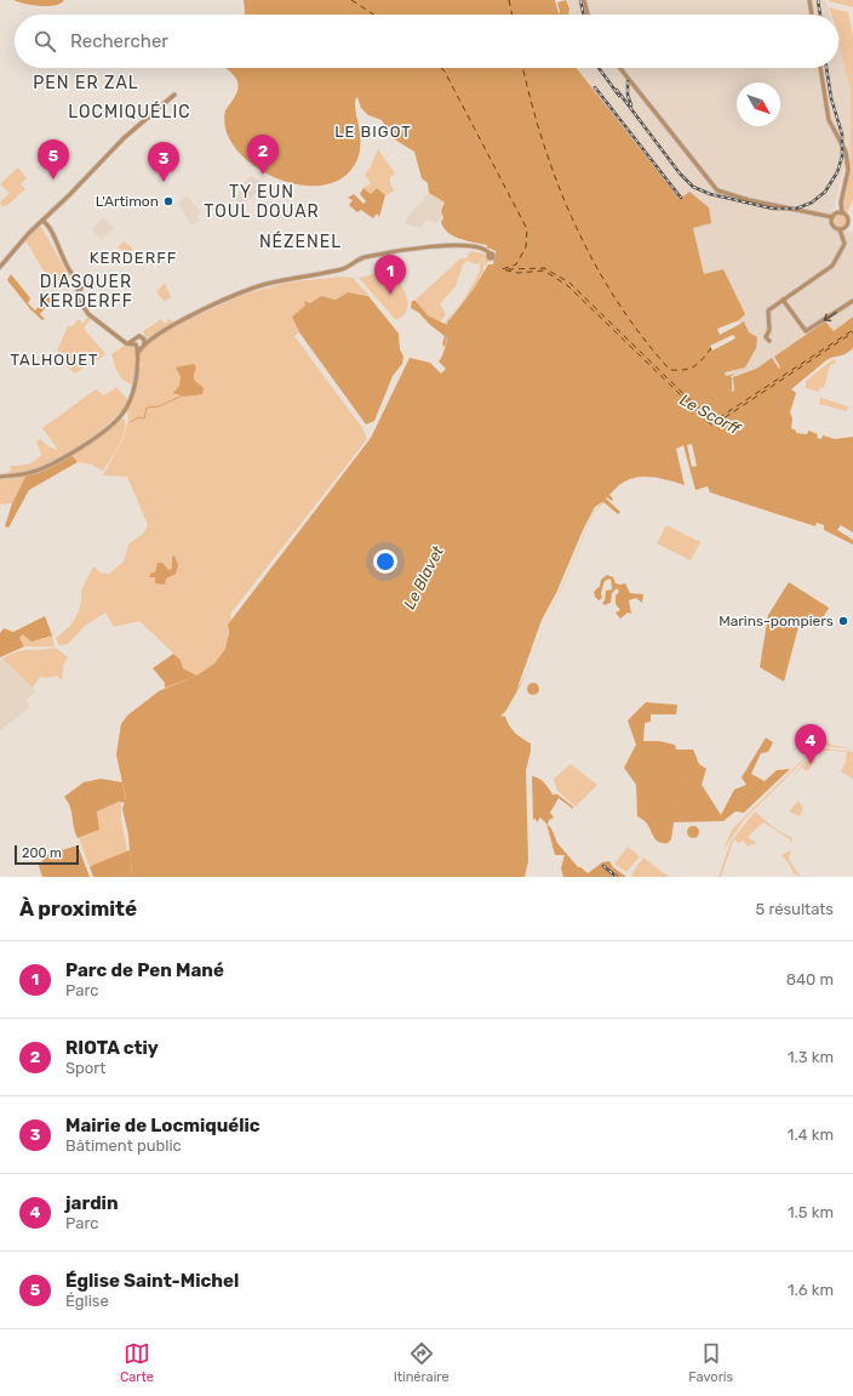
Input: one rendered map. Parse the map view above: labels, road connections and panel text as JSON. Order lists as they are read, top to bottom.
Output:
{
  "districts": [
    "PEN ER ZAL",
    "LOCMIQUÉLIC",
    "LE BIGOT",
    "TY EUN TOUL DOUAR",
    "NÉZENEL",
    "KERDERFF",
    "DIASQUER KERDERFF",
    "TALHOUET"
  ],
  "water": ["Le Scorff", "Le Blavet"],
  "places": ["L'Artimon", "Marins-pompiers"],
  "scale_bar": "200 m",
  "north": "bottom right",
  "page": {
    "search": "Rechercher",
    "pins": [
      "2",
      "5",
      "3",
      "1",
      "4"
    ],
    "scale": "200 m",
    "heading": ["À proximité", "5 résultats"],
    "list": [
      {
        "mark": "1",
        "name": "Parc de Pen Mané",
        "note": "Parc",
        "value": "840 m"
      },
      {
        "mark": "2",
        "name": "RIOTA ctiy",
        "note": "Sport",
        "value": "1.3 km"
      },
      {
        "mark": "3",
        "name": "Mairie de Locmiquélic",
        "note": "Bâtiment public",
        "value": "1.4 km"
      },
      {
        "mark": "4",
        "name": "jardin",
        "note": "Parc",
        "value": "1.5 km"
      },
      {
        "mark": "5",
        "name": "Église Saint-Michel",
        "note": "Église",
        "value": "1.6 km"
      }
    ],
    "nav": ["Carte", "Itinéraire", "Favoris"]
  }
}
